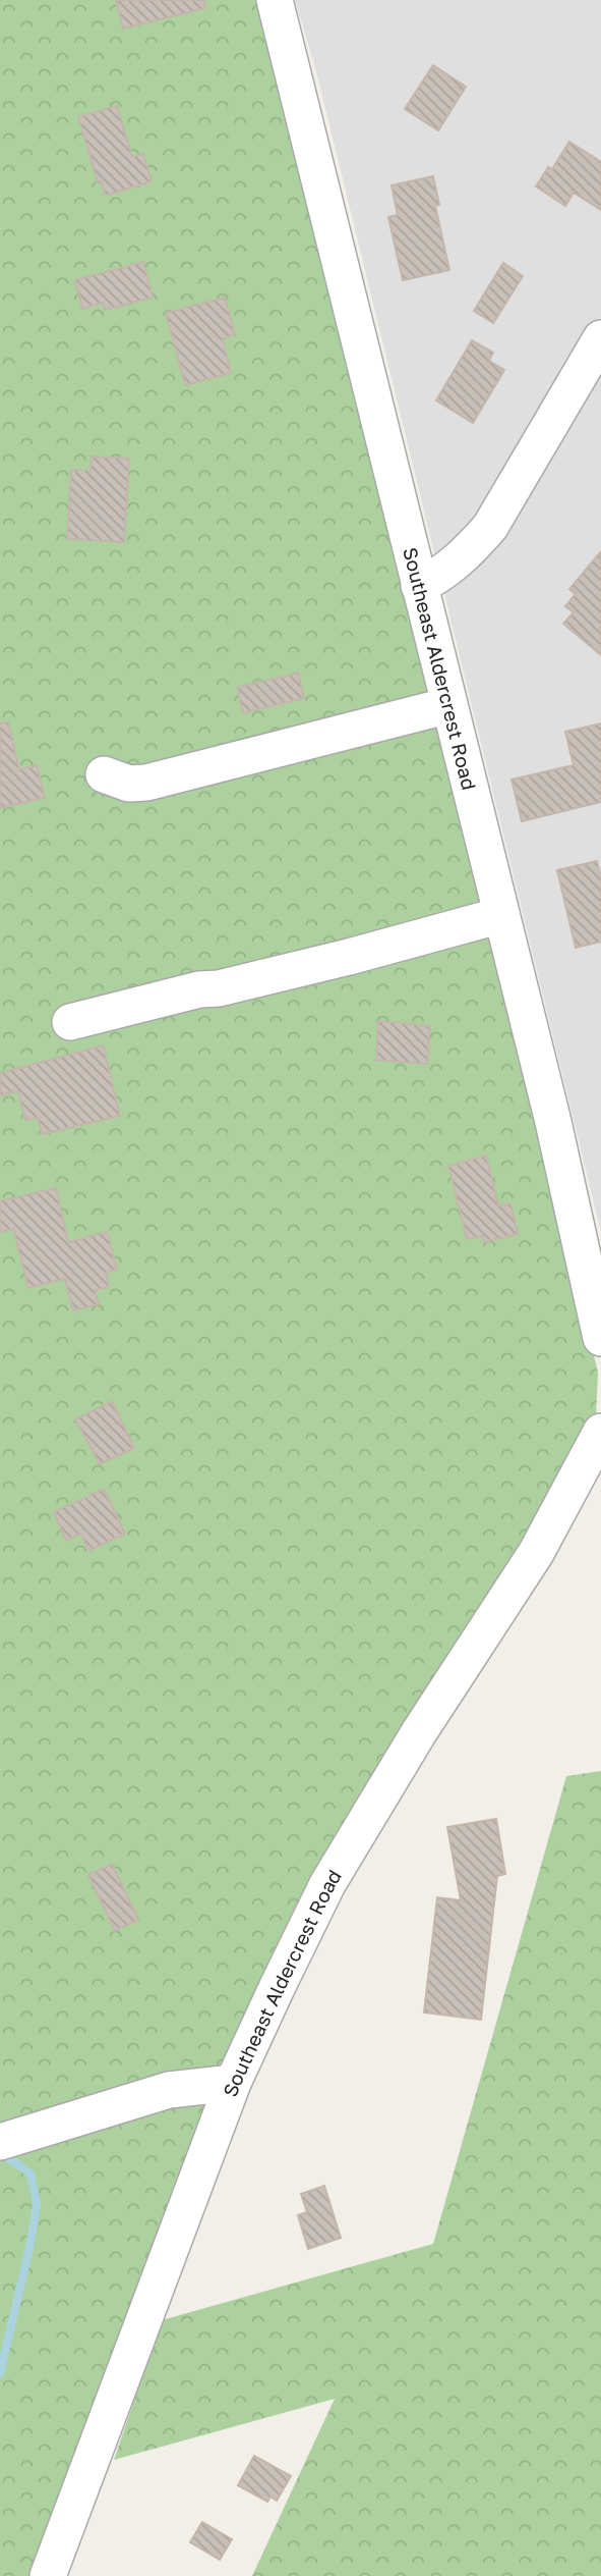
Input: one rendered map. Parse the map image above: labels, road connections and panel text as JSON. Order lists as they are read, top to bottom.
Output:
{
  "streets": {
    "street": ["Southeast Aldercrest Road"]
  }
}
